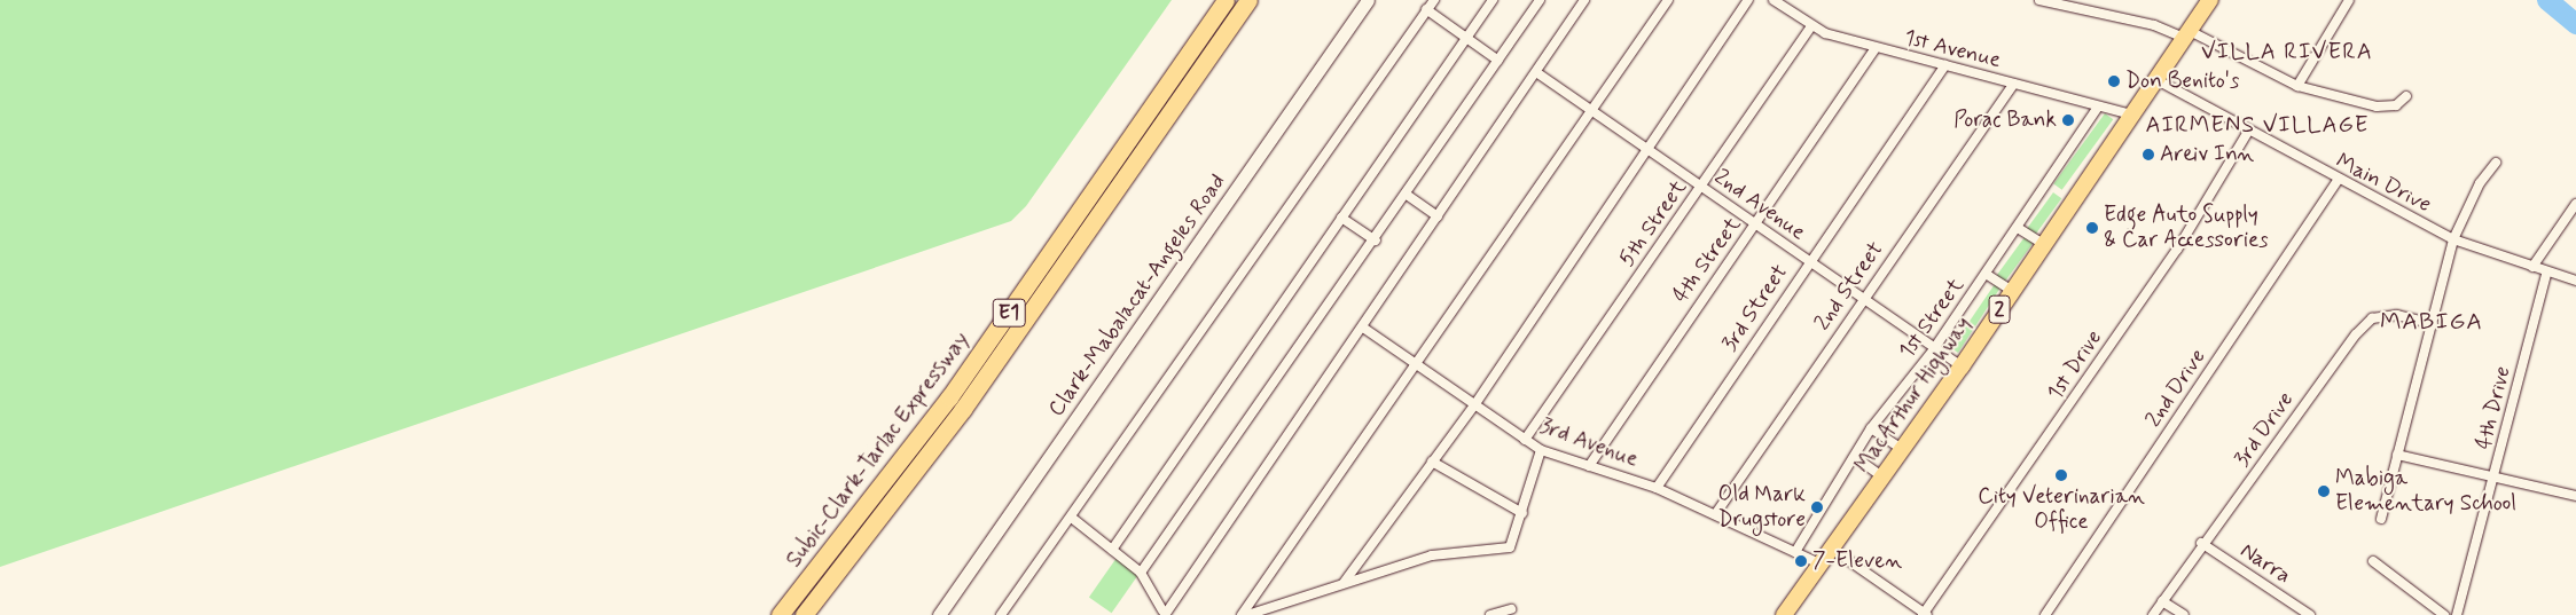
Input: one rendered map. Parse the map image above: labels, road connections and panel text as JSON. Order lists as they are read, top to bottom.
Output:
{
  "streets": {
    "highway": [
      "2",
      "E1",
      "MacArthur Highway",
      "Subic-Clark-Tarlac Expressway"
    ],
    "main road": ["Clark-Mabalacat-Angeles Road"],
    "street": [
      "1st Avenue",
      "Main Drive",
      "2nd Avenue",
      "5th Street",
      "4th Street",
      "2nd Street",
      "3rd Street",
      "1st Street",
      "1st Drive",
      "2nd Drive",
      "4th Drive",
      "3rd Drive",
      "3rd Avenue",
      "Narra"
    ]
  },
  "crossings": [
    ["1st Avenue", "5th Street"],
    ["1st Avenue", "4th Street"],
    ["1st Avenue", "2nd Street"],
    ["1st Avenue", "3rd Street"],
    ["1st Avenue", "1st Street"],
    ["1st Avenue", "MacArthur Highway"],
    ["Main Drive", "1st Drive"],
    ["Main Drive", "2nd Drive"],
    ["Main Drive", "MacArthur Highway"],
    ["Main Drive", "4th Drive"],
    ["2nd Avenue", "5th Street"],
    ["2nd Avenue", "4th Street"],
    ["2nd Avenue", "2nd Street"],
    ["2nd Avenue", "3rd Street"],
    ["2nd Avenue", "1st Street"],
    ["2nd Avenue", "MacArthur Highway"],
    ["5th Street", "3rd Avenue"],
    ["4th Street", "3rd Avenue"],
    ["2nd Street", "3rd Avenue"],
    ["3rd Street", "3rd Avenue"],
    ["1st Street", "3rd Avenue"],
    ["MacArthur Highway", "3rd Avenue"],
    ["3rd Drive", "Narra"]
  ],
  "districts": ["VILLA RIVERA", "AIRMENS VILLAGE", "MABIGA"],
  "places": [
    "Don Benito's",
    "Porac Bank",
    "Areiv Inn",
    "Edge Auto Supply & Car Accessories",
    "City Veterinarian Office",
    "Mabiga Elementary School",
    "Old Mark Drugstore",
    "7-Eleven"
  ]
}
